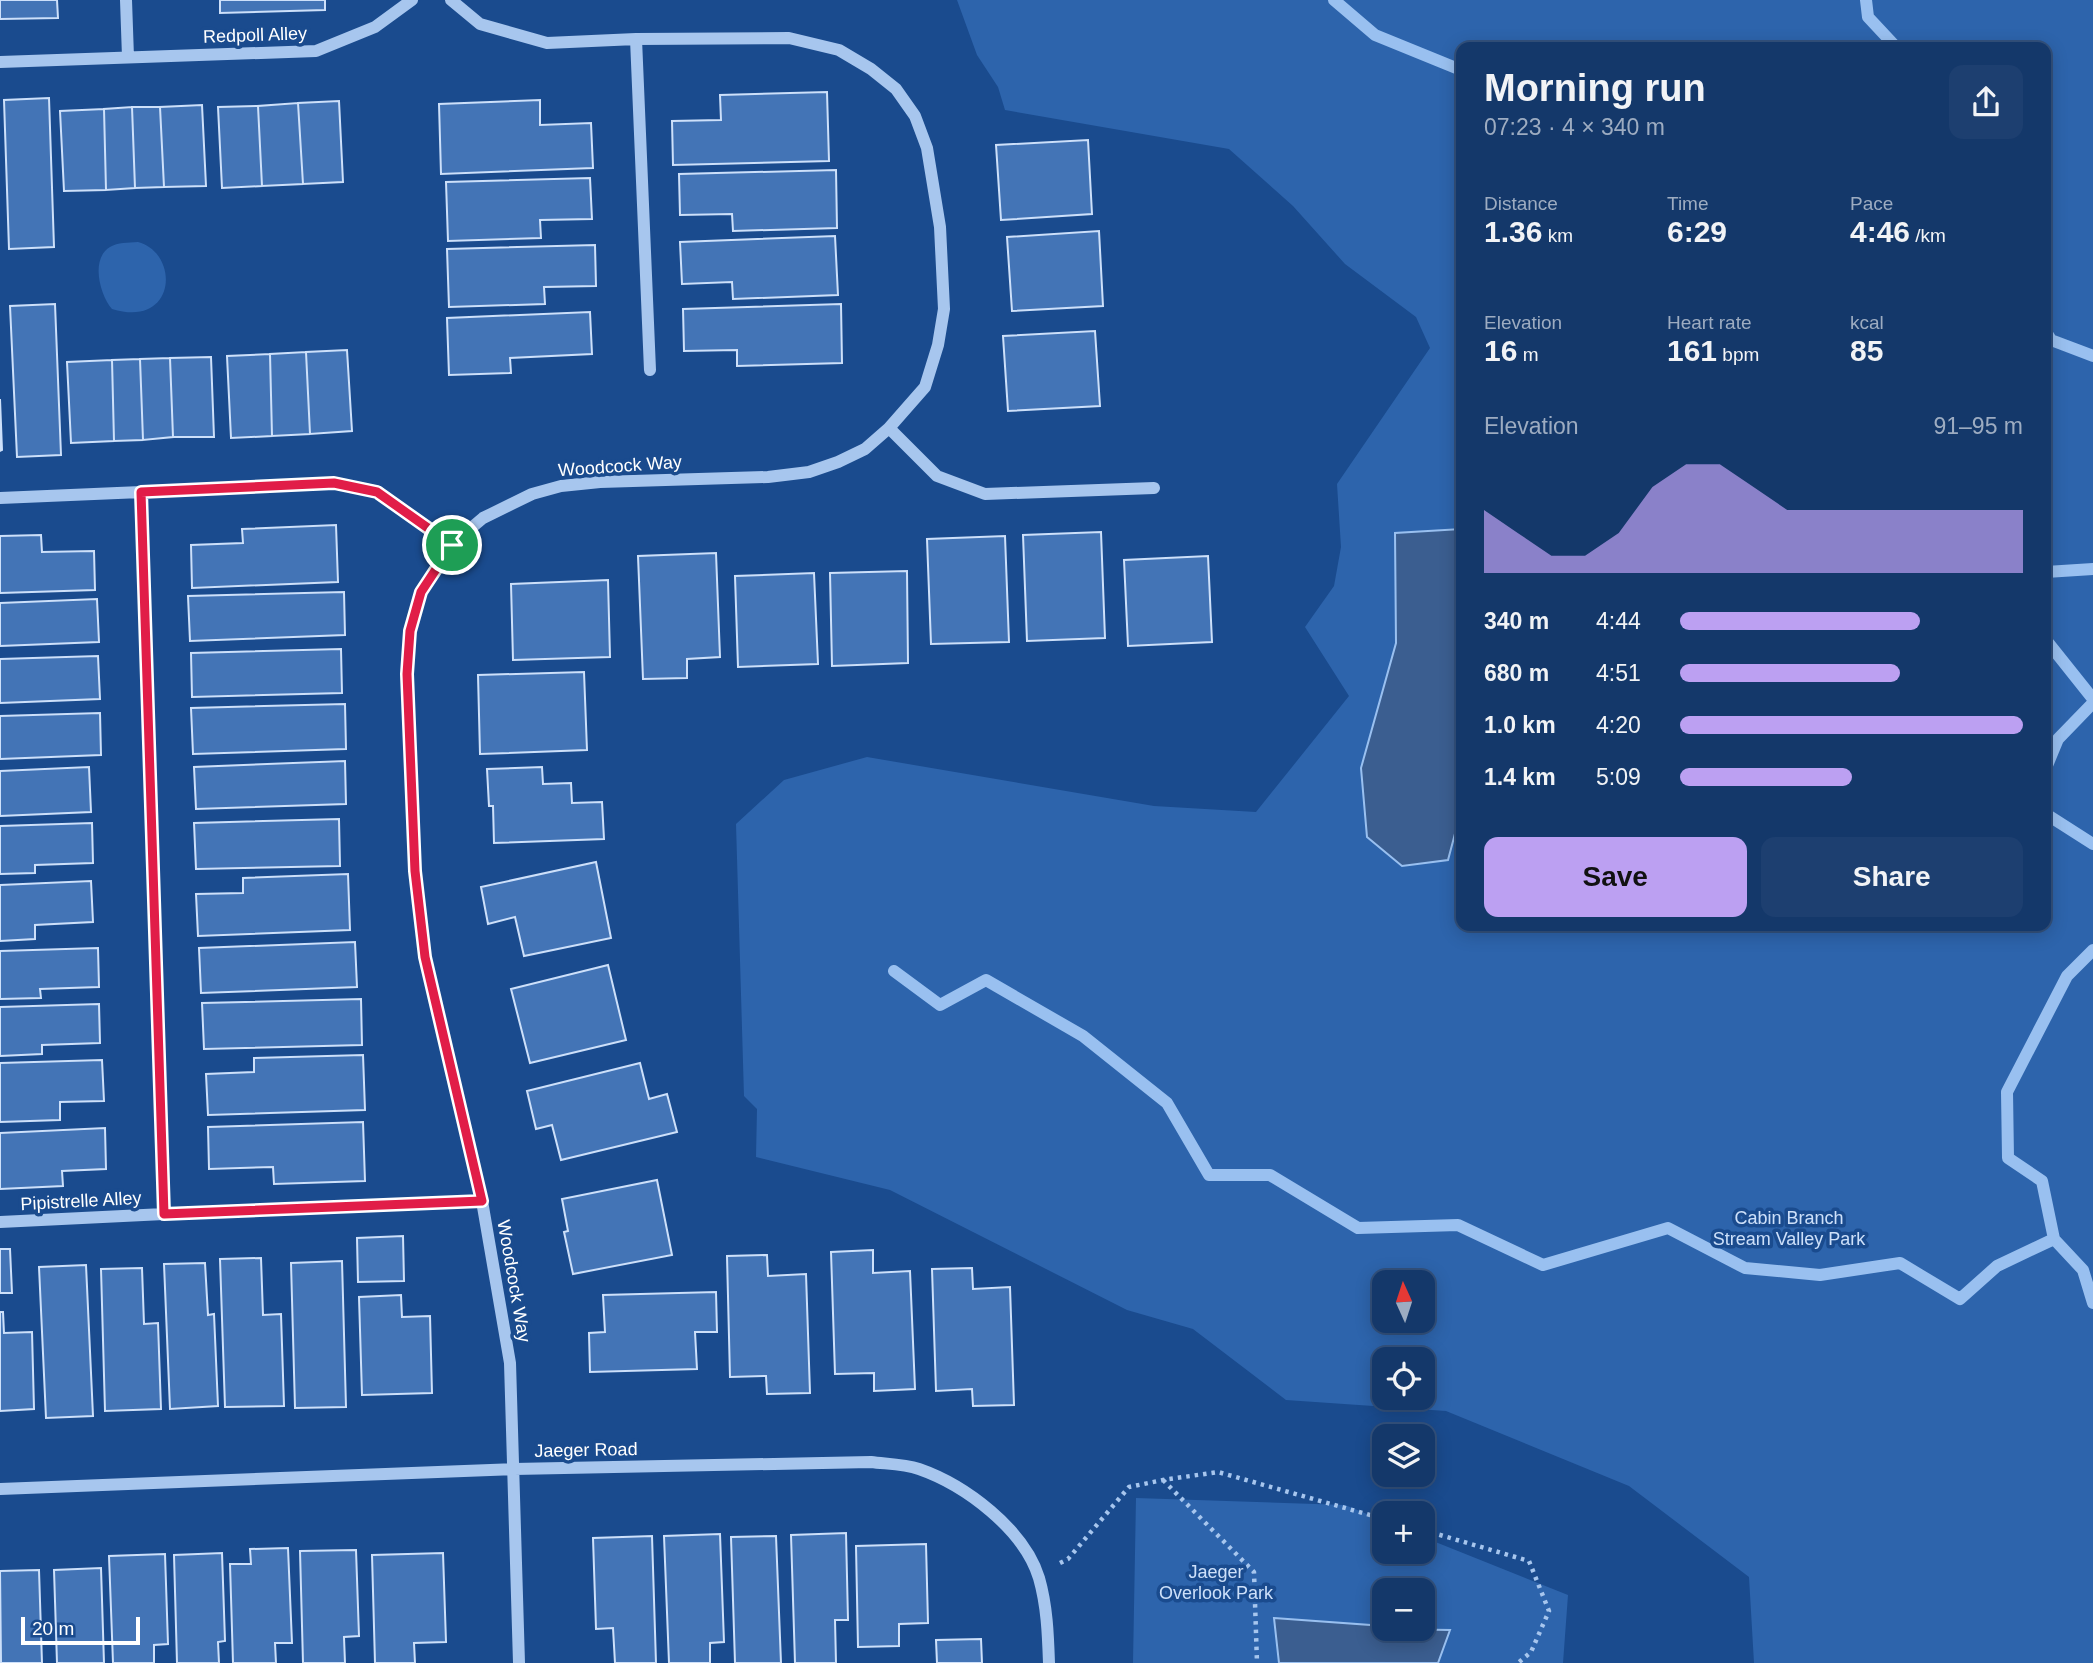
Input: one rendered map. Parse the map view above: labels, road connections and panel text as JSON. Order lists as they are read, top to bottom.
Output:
{
  "streets": {
    "street": [
      "Redpoll Alley",
      "Woodcock Way",
      "Pipistrelle Alley",
      "Jaeger Road"
    ]
  },
  "crossings": [
    ["Woodcock Way", "Pipistrelle Alley"],
    ["Woodcock Way", "Jaeger Road"]
  ],
  "parks": ["Cabin Branch Stream Valley Park", "Jaeger Overlook Park"],
  "scale_bar": "20 m",
  "north": "top",
  "page": {
    "heading": ["Morning run", "07:23 · 4 × 340 m"],
    "stats": [
      ["Distance", "1.36 km"],
      ["Time", "6:29"],
      ["Pace", "4:46 /km"],
      ["Elevation", "16 m"],
      ["Heart rate", "161 bpm"],
      ["kcal", "85"]
    ],
    "chart": ["Elevation", "91–95 m"],
    "list": [
      {
        "name": "340 m",
        "note": "4:44"
      },
      {
        "name": "680 m",
        "note": "4:51"
      },
      {
        "name": "1.0 km",
        "note": "4:20"
      },
      {
        "name": "1.4 km",
        "note": "5:09"
      }
    ],
    "buttons": ["Save", "Share"],
    "map_buttons": ["+", "−"],
    "scale": "20 m"
  }
}
